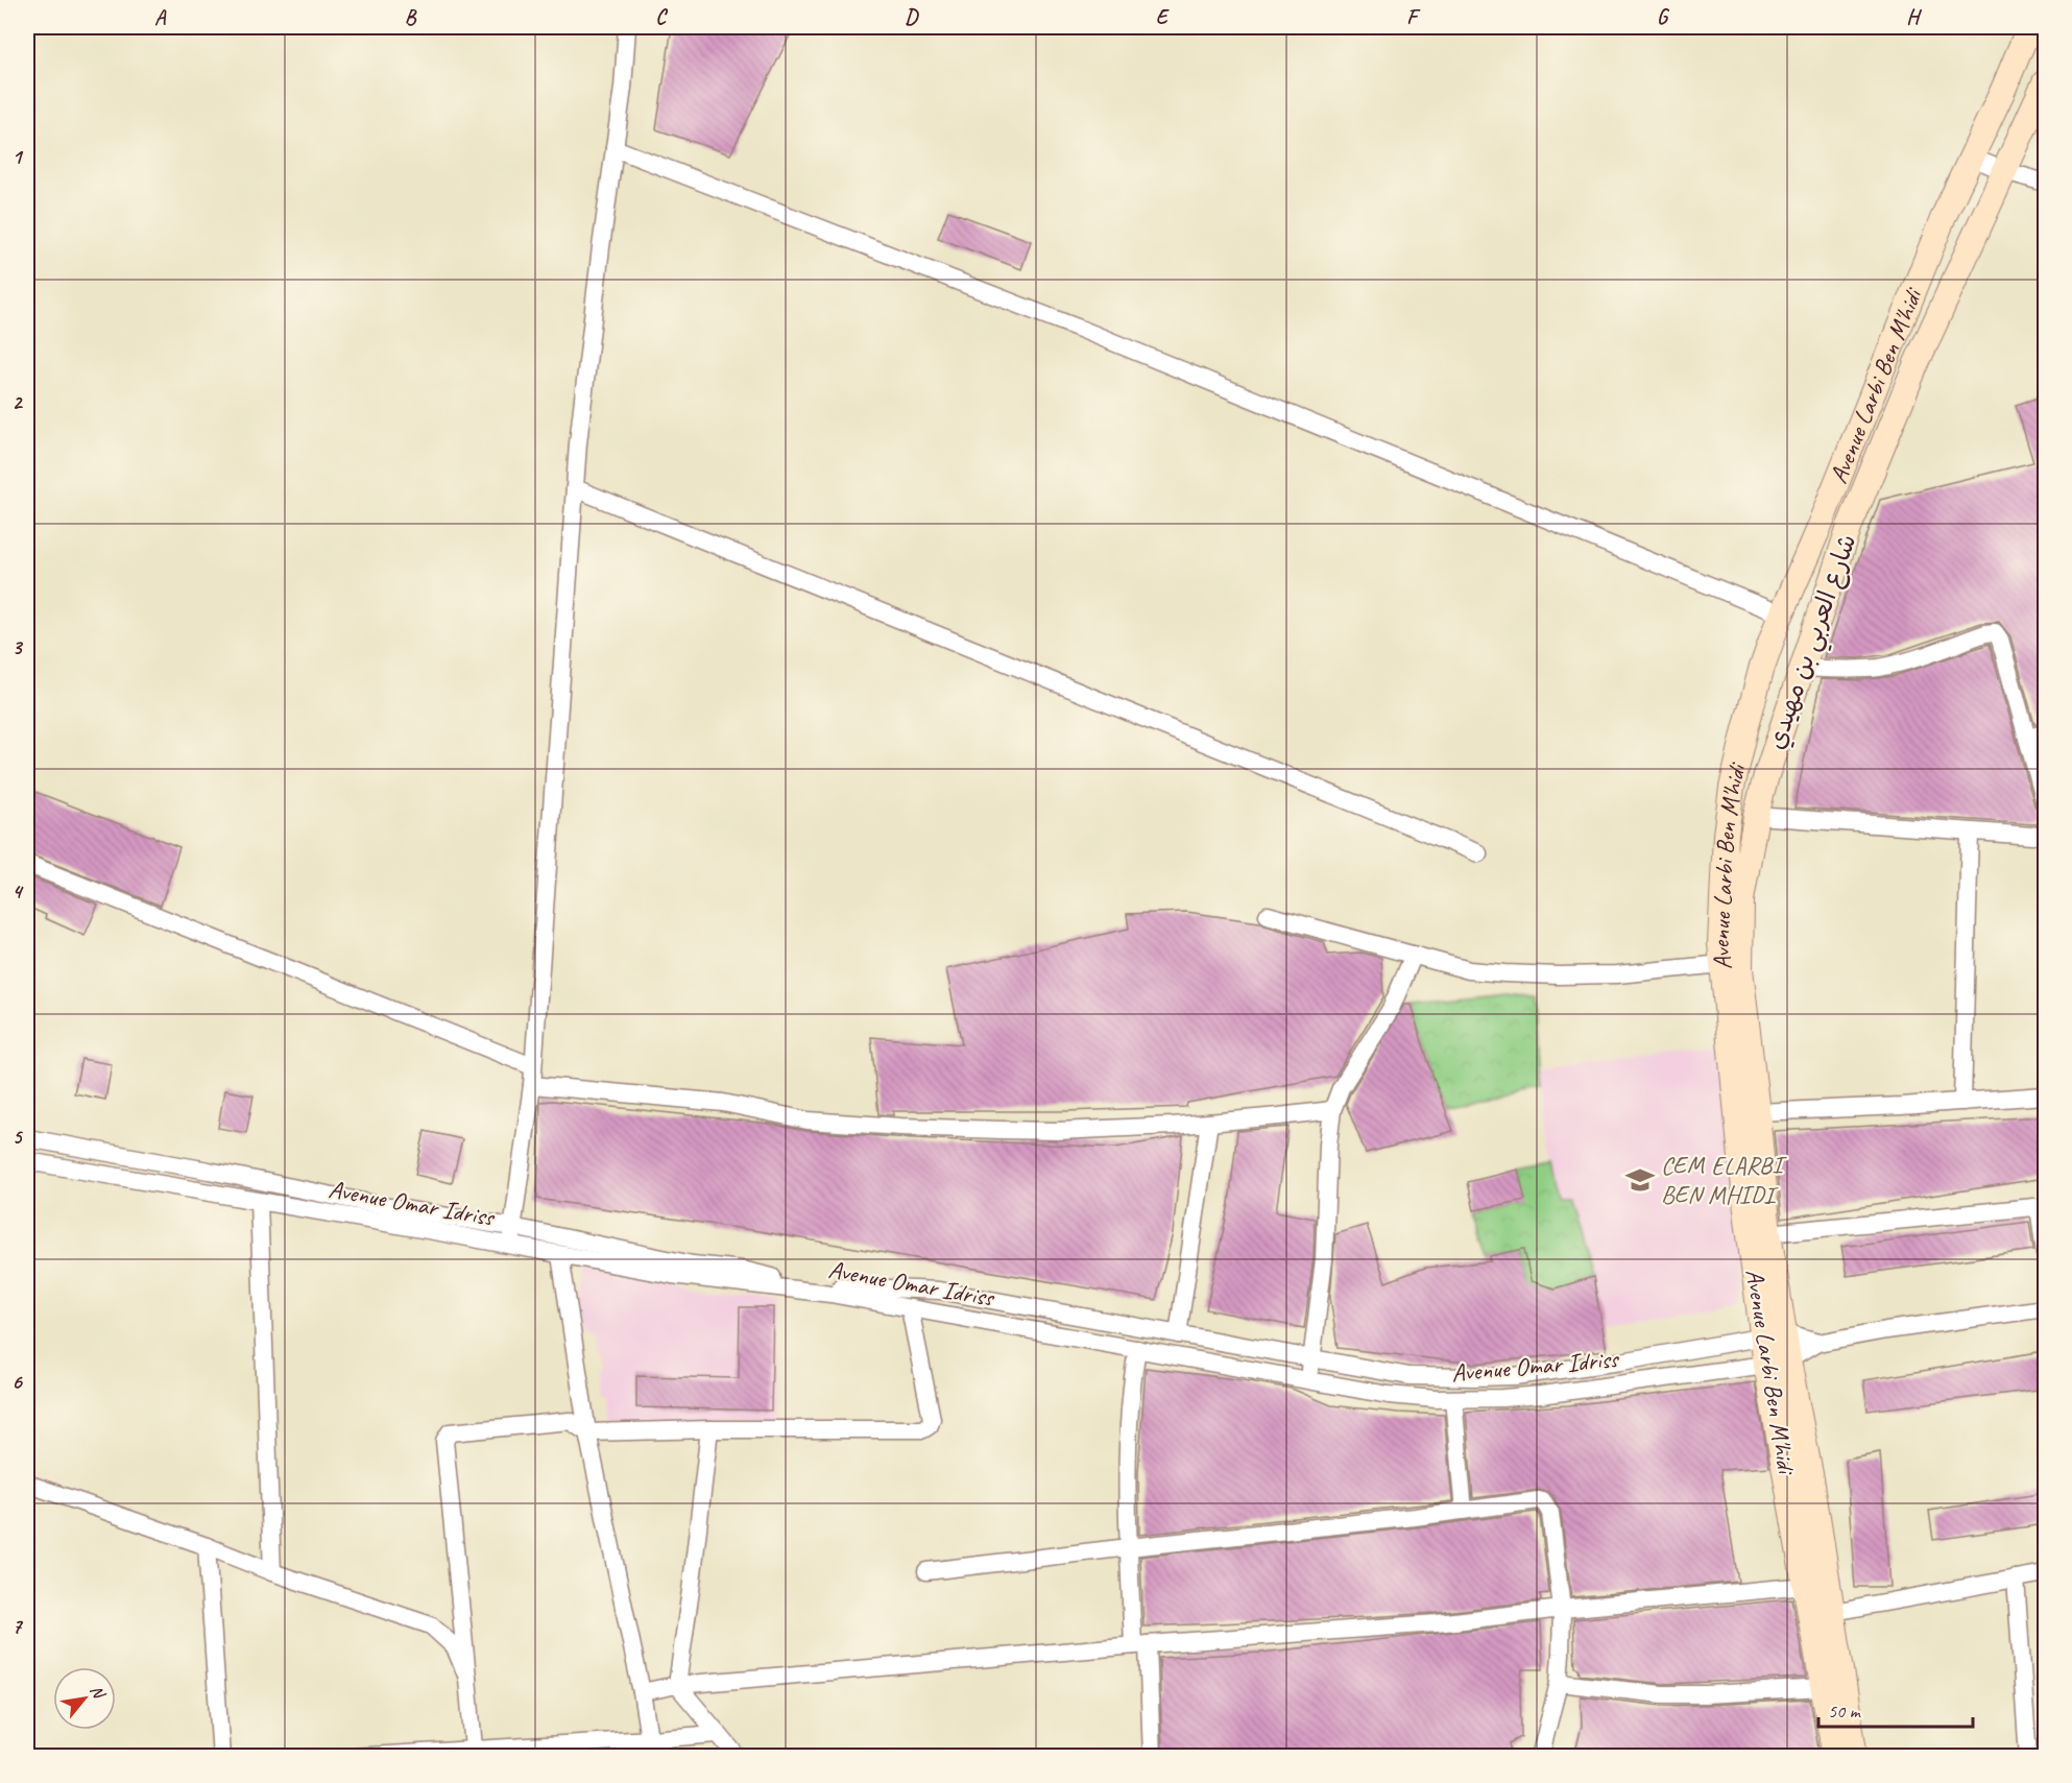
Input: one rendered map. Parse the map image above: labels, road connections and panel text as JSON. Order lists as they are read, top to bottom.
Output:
{
  "streets": {
    "main road": ["Avenue Larbi Ben M'hidi", "شارع العربي بن مهيدي"],
    "street": ["Avenue Omar Idriss"]
  },
  "crossings": [
    ["Avenue Larbi Ben M'hidi", "شارع العربي بن مهيدي"],
    ["Avenue Larbi Ben M'hidi", "Avenue Omar Idriss"],
    ["شارع العربي بن مهيدي", "Avenue Omar Idriss"]
  ],
  "places": {
    "school or university": ["CEM ELARBI BEN MHIDI"]
  },
  "scale_bar": "50 m",
  "north": "top right",
  "grid": {
    "columns": [
      "A",
      "B",
      "C",
      "D",
      "E",
      "F",
      "G",
      "H"
    ],
    "rows": [
      "1",
      "2",
      "3",
      "4",
      "5",
      "6",
      "7"
    ]
  }
}
